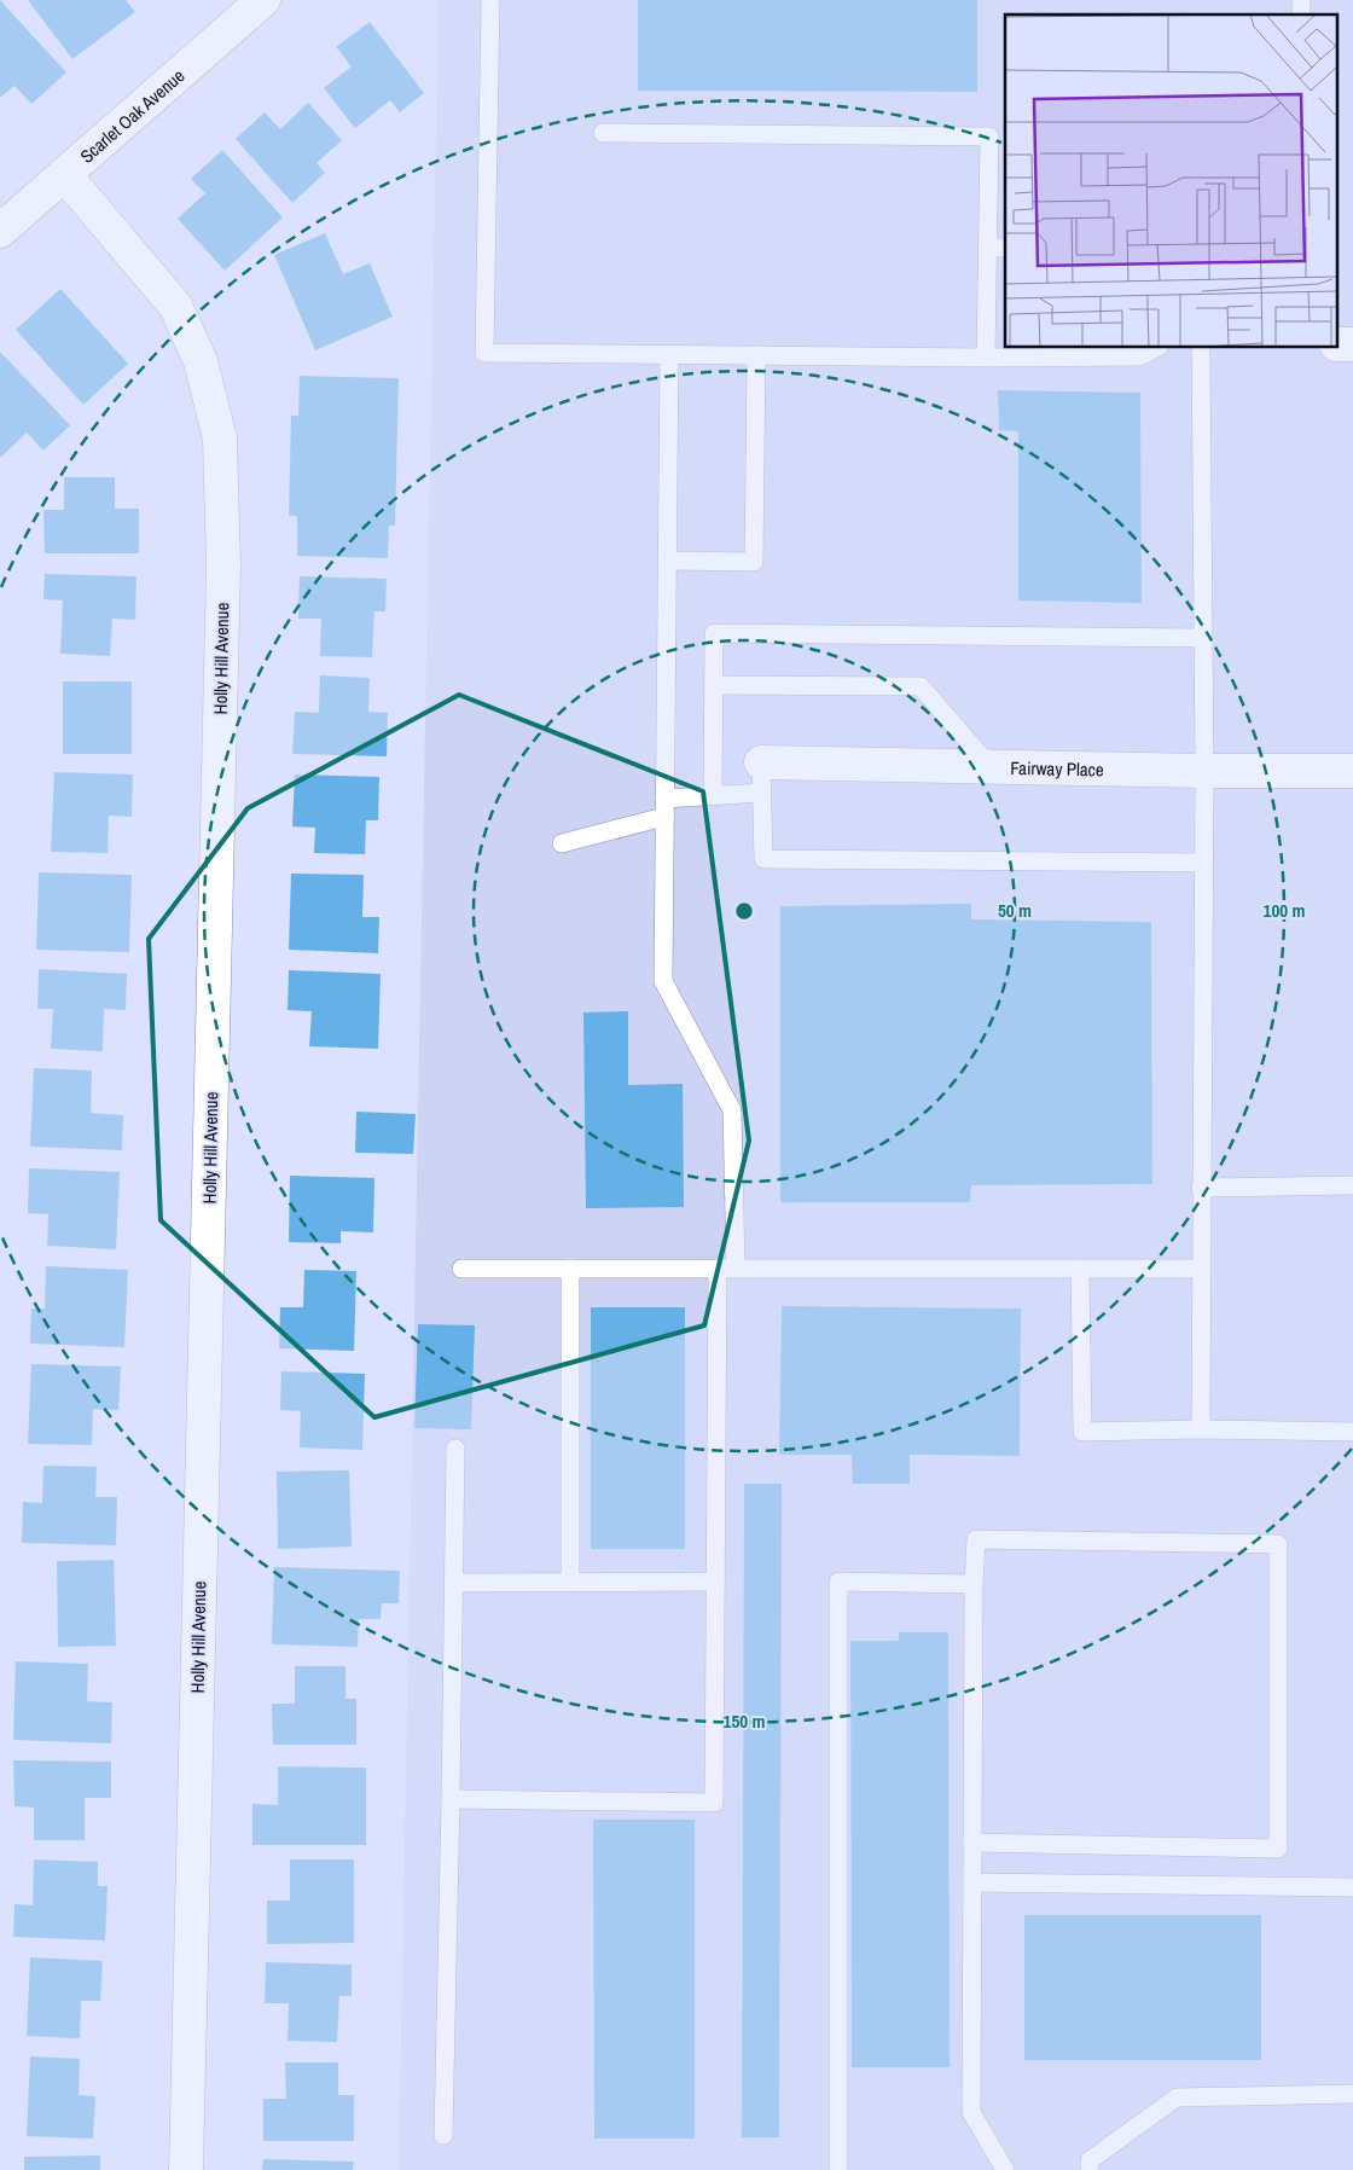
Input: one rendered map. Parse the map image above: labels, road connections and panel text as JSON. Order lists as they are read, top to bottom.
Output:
{
  "streets": {
    "street": ["Scarlet Oak Avenue", "Holly Hill Avenue", "Fairway Place"]
  },
  "crossings": [
    ["Scarlet Oak Avenue", "Holly Hill Avenue"]
  ],
  "rings": ["50 m", "100 m", "150 m"]
}
